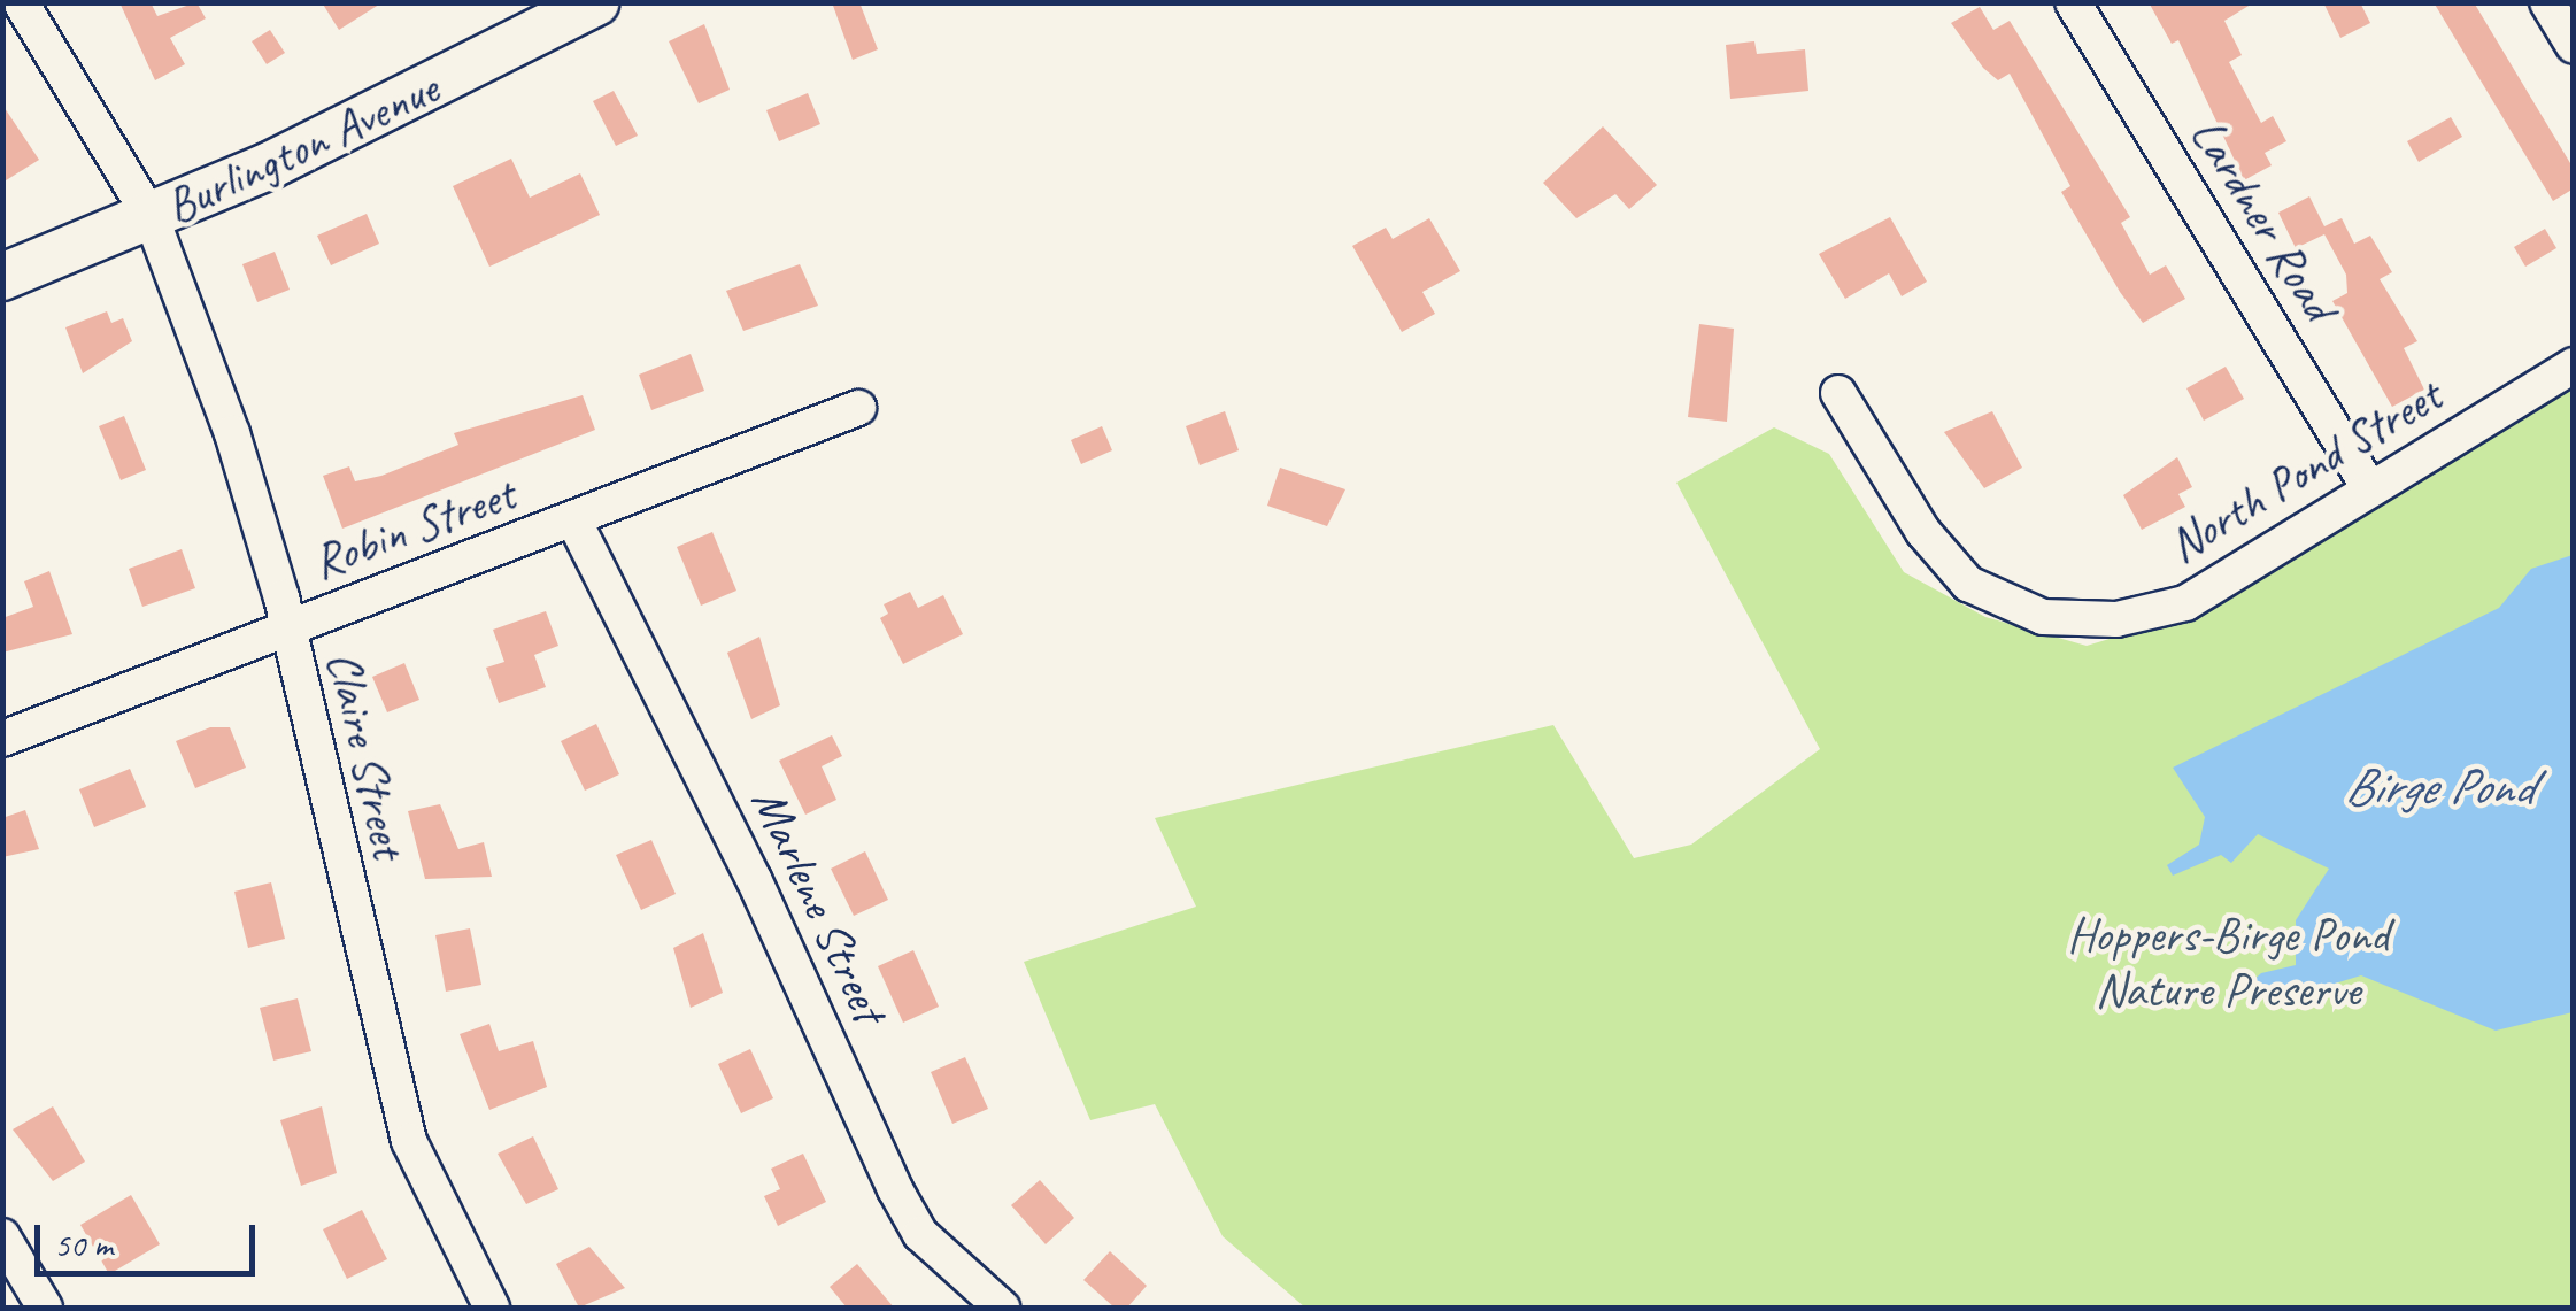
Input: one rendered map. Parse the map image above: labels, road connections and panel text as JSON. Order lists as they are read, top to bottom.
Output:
{
  "streets": {
    "main road": ["Burlington Avenue"],
    "street": [
      "Lardner Road",
      "North Pond Street",
      "Robin Street",
      "Claire Street",
      "Marlene Street"
    ]
  },
  "crossings": [
    ["Burlington Avenue", "Claire Street"],
    ["Lardner Road", "North Pond Street"],
    ["Robin Street", "Claire Street"],
    ["Robin Street", "Marlene Street"]
  ],
  "water": ["Birge Pond"],
  "parks": ["Hoppers-Birge Pond Nature Preserve"],
  "scale_bar": "50 m"
}
